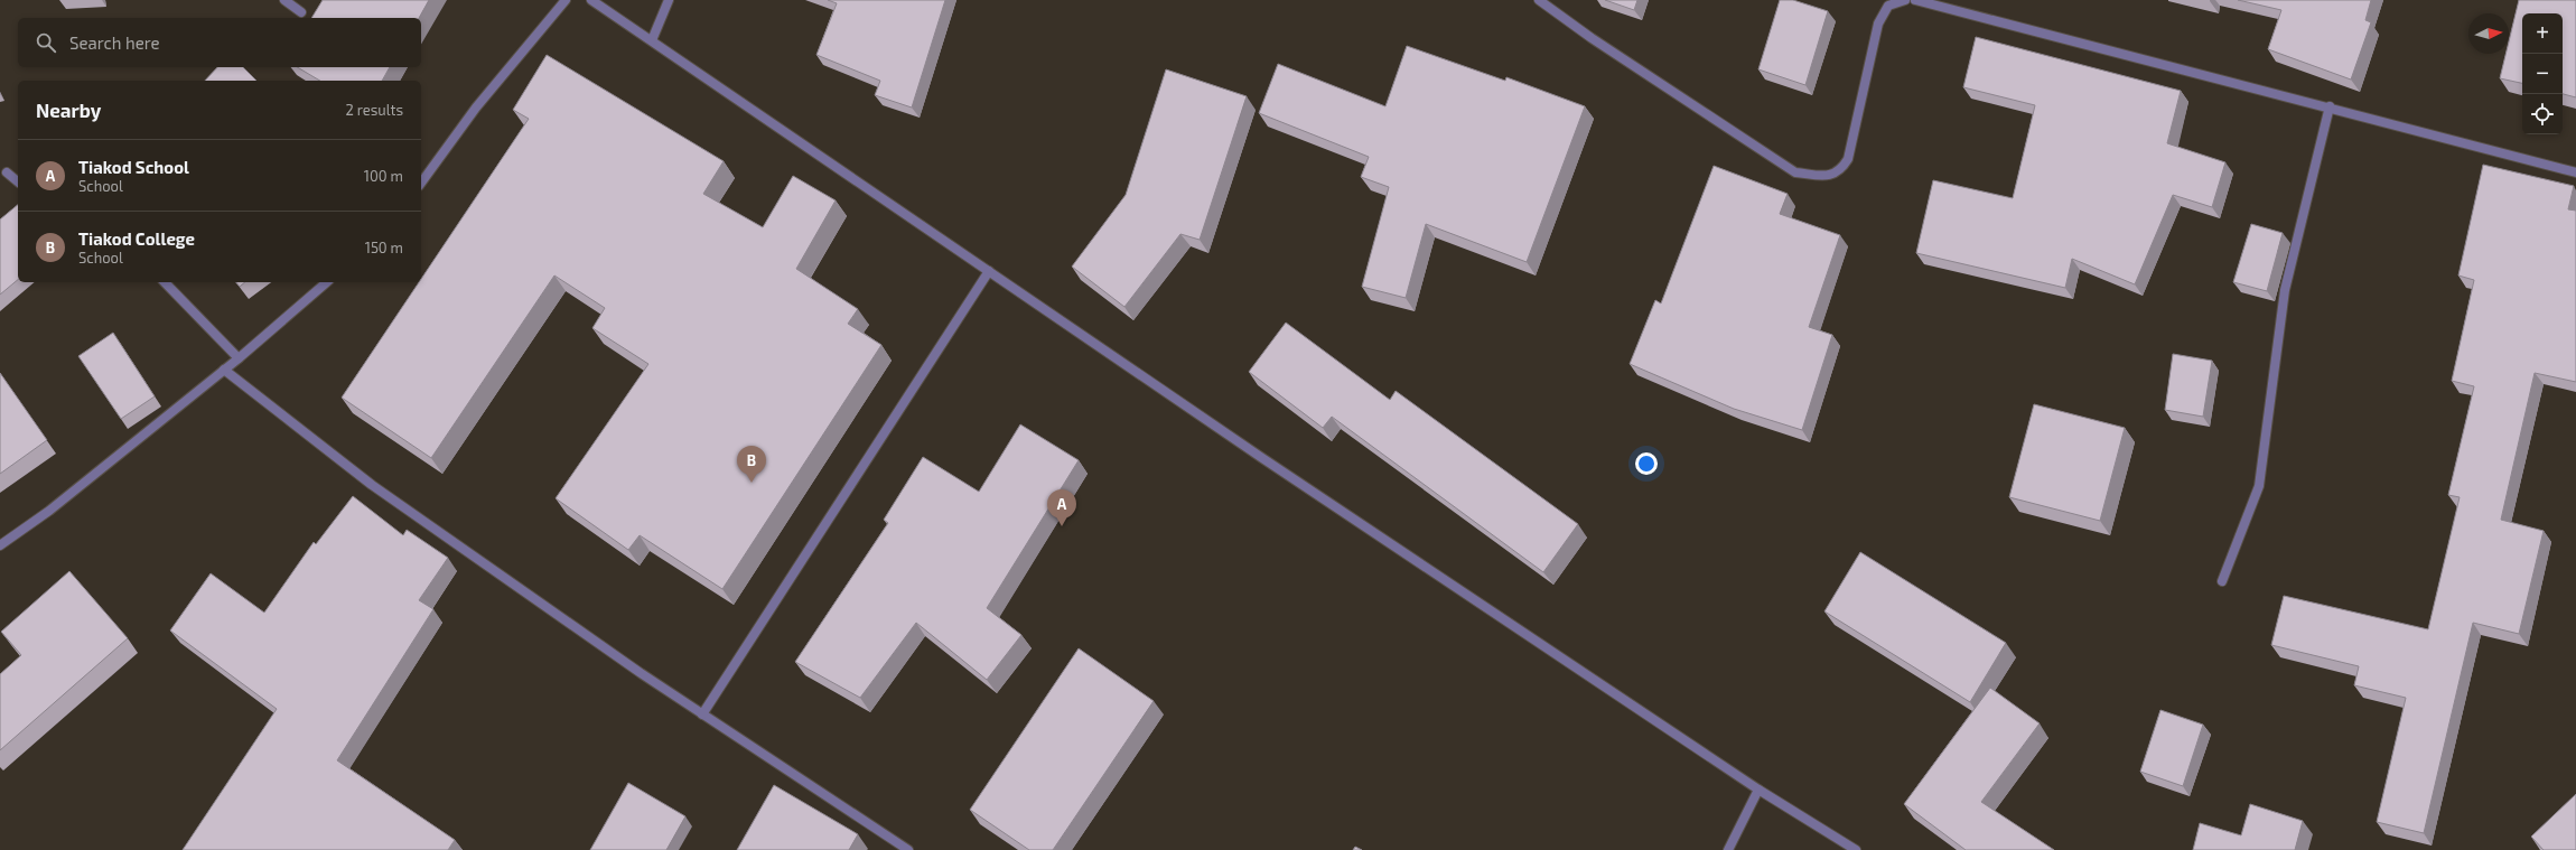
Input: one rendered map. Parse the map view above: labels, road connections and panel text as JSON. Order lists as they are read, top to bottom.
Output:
{
  "north": "right",
  "page": {
    "map_buttons": ["+", "−"],
    "search": "Search here",
    "heading": ["Nearby", "2 results"],
    "list": [
      {
        "mark": "A",
        "name": "Tiakod School",
        "note": "School",
        "value": "100 m"
      },
      {
        "mark": "B",
        "name": "Tiakod College",
        "note": "School",
        "value": "150 m"
      }
    ],
    "pins": ["B", "A"]
  }
}
